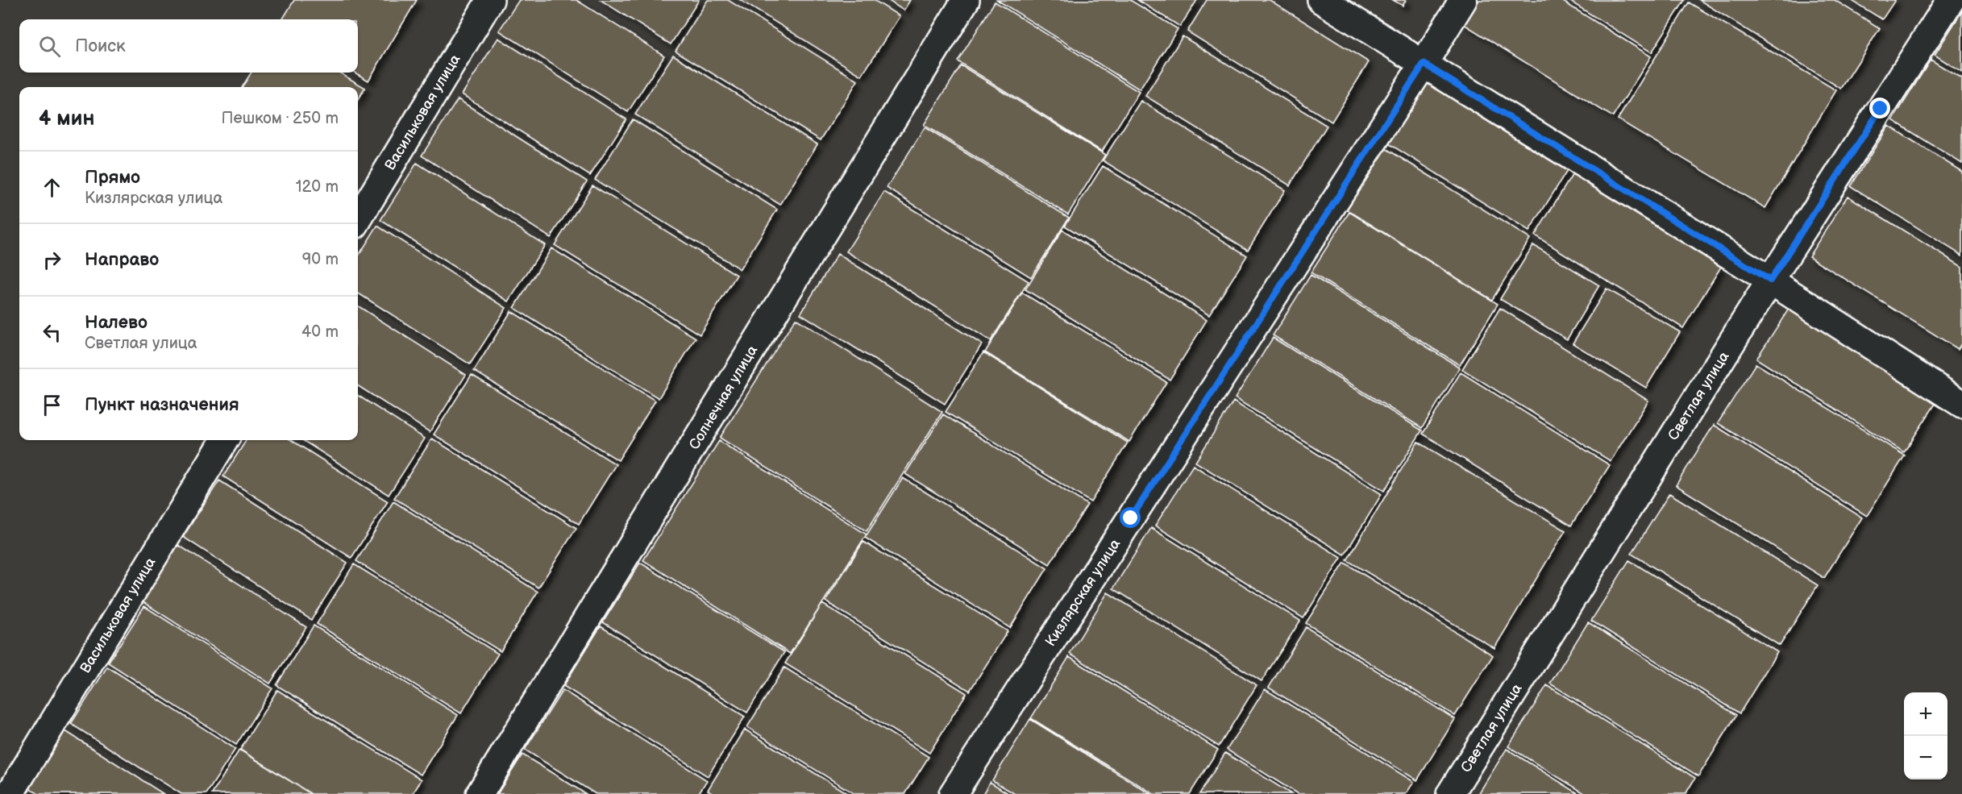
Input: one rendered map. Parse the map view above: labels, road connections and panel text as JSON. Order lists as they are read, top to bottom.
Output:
{
  "streets": {
    "street": [
      "Васильковая улица",
      "Светлая улица",
      "Солнечная улица",
      "Кизлярская улица"
    ]
  },
  "page": {
    "search": "Поиск",
    "heading": ["4 мин", "Пешком · 250 m"],
    "list": [
      ["Прямо", "Кизлярская улица", "120 m"],
      ["Направо", "90 m"],
      ["Налево", "Светлая улица", "40 m"],
      "Пункт назначения"
    ],
    "map_buttons": ["+", "−"]
  }
}
